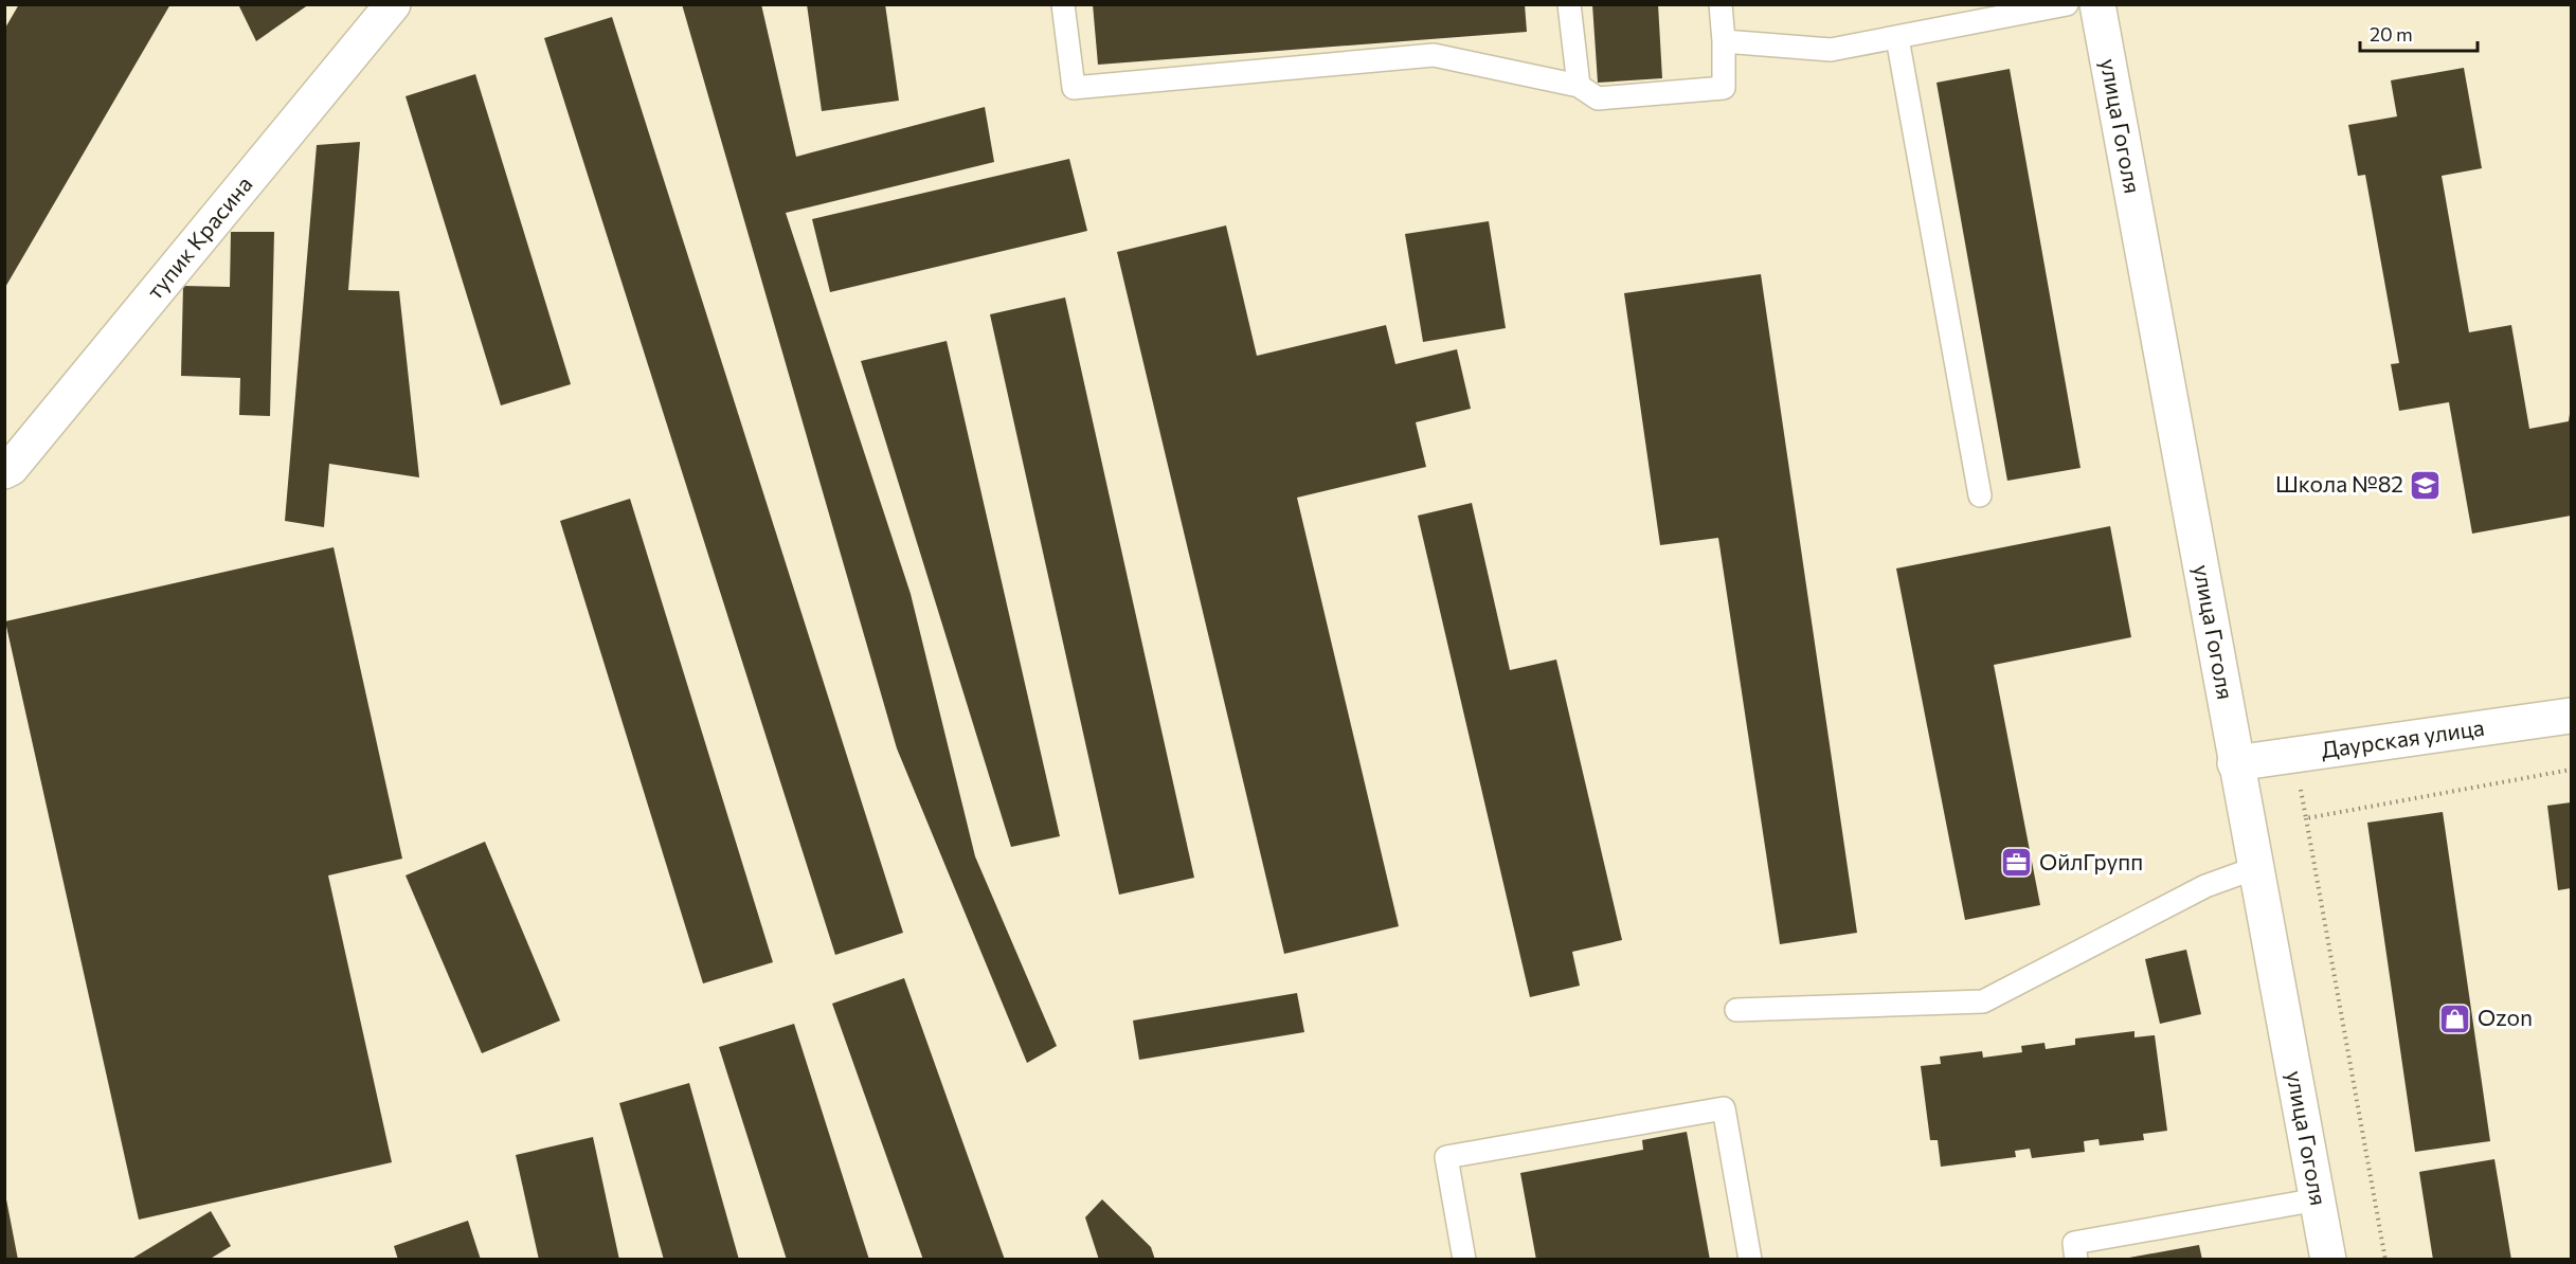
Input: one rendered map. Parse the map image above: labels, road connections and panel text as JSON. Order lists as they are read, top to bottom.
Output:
{
  "streets": {
    "street": ["улица Гоголя", "тупик Красина", "Даурская улица"]
  },
  "crossings": [
    ["улица Гоголя", "Даурская улица"]
  ],
  "places": {
    "school or university": ["Школа №82"],
    "office": ["ОйлГрупп"],
    "shop": ["Ozon"]
  },
  "scale_bar": "20 m"
}
